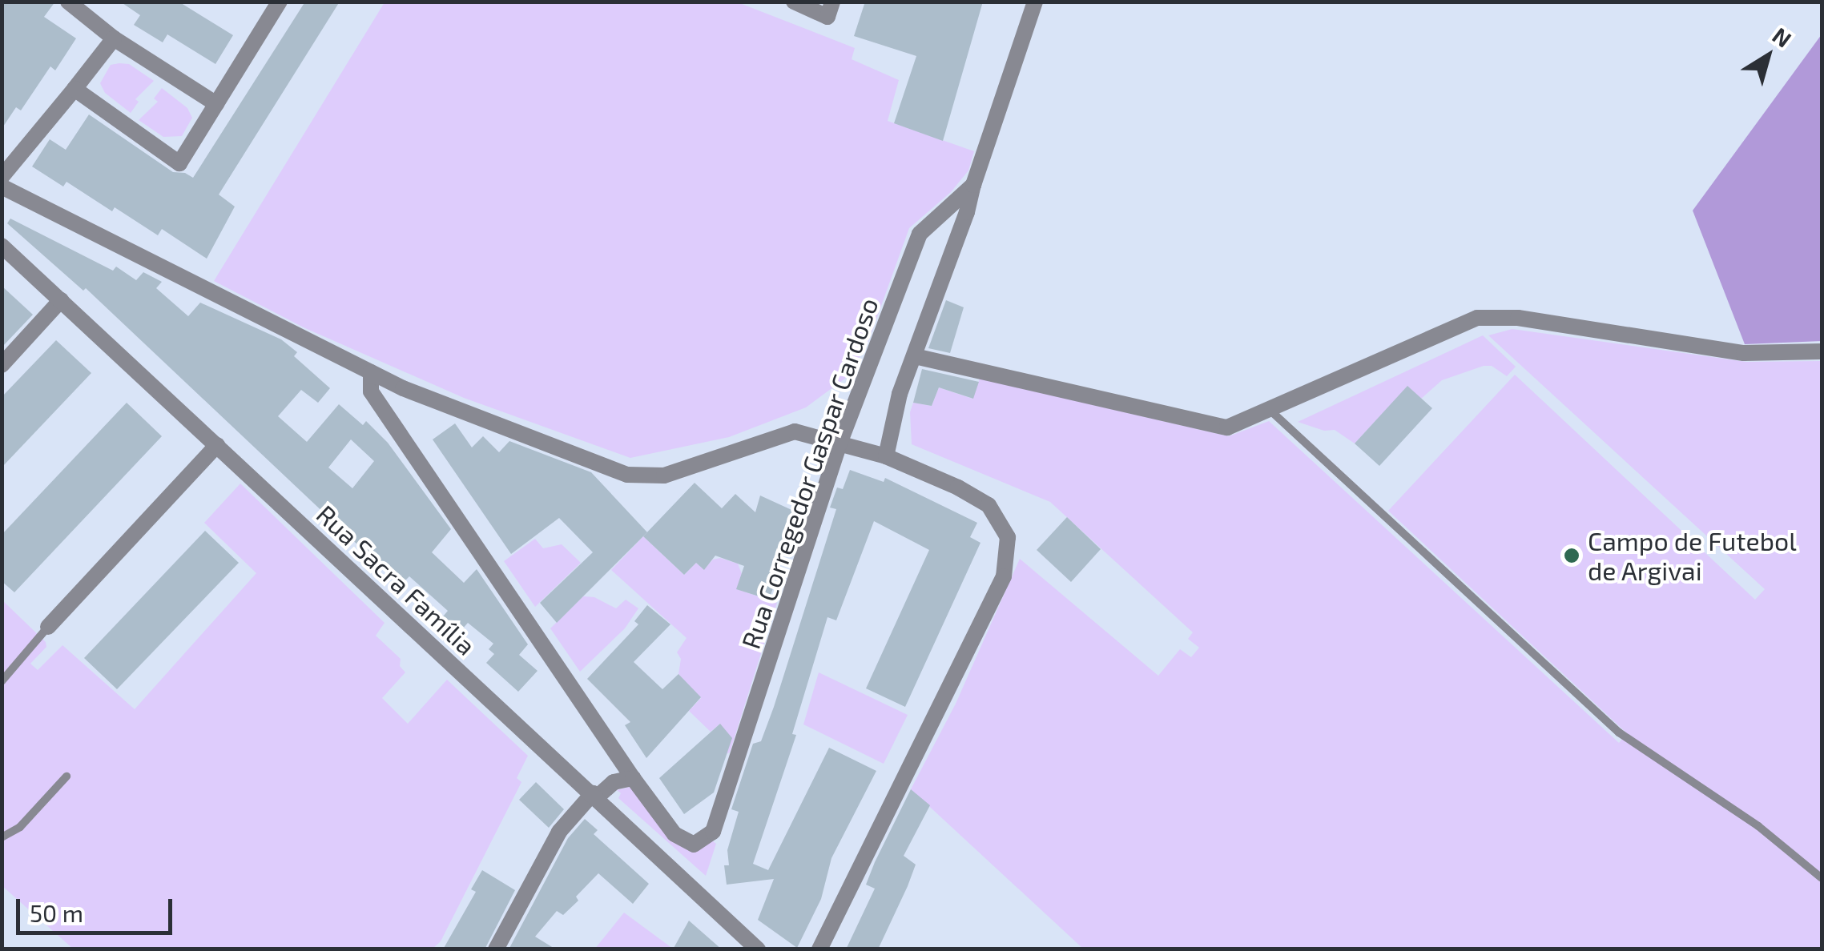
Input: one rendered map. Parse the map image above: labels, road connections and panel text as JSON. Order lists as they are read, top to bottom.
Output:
{
  "streets": {
    "street": ["Rua Corregedor Gaspar Cardoso", "Rua Sacra Família"]
  },
  "places": ["Campo de Futebol de Argivai"],
  "scale_bar": "50 m",
  "north": "top right"
}
